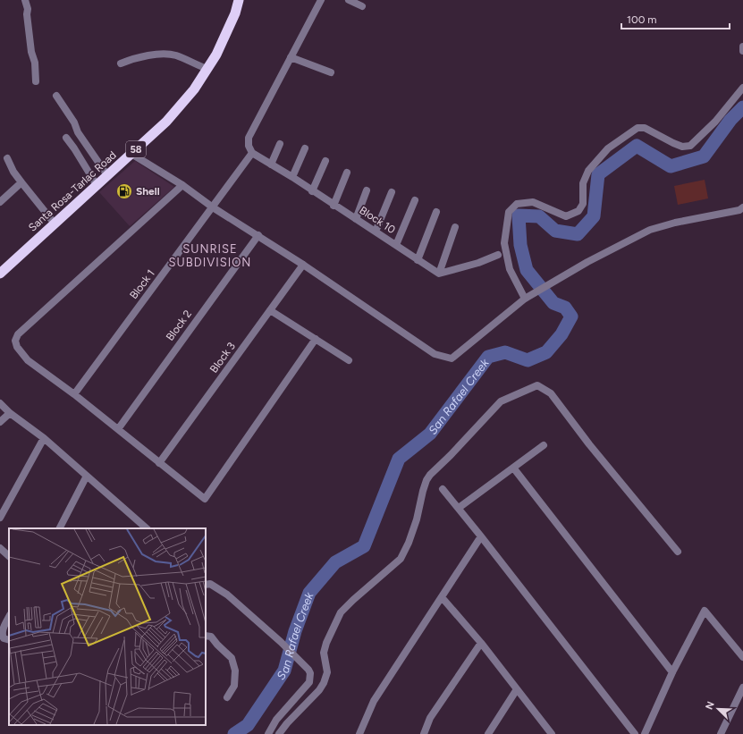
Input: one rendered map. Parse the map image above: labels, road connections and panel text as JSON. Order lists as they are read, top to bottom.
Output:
{
  "streets": {
    "highway": ["58", "Santa Rosa-Tarlac Road"],
    "street": [
      "Block 10",
      "Block 1",
      "Block 2",
      "Block 3"
    ]
  },
  "crossings": [
    ["Block 10", "Block 1"]
  ],
  "districts": ["SUNRISE SUBDIVISION"],
  "water": ["San Rafael Creek"],
  "places": {
    "fuel station": ["Shell"]
  },
  "scale_bar": "100 m",
  "north": "top left"
}
